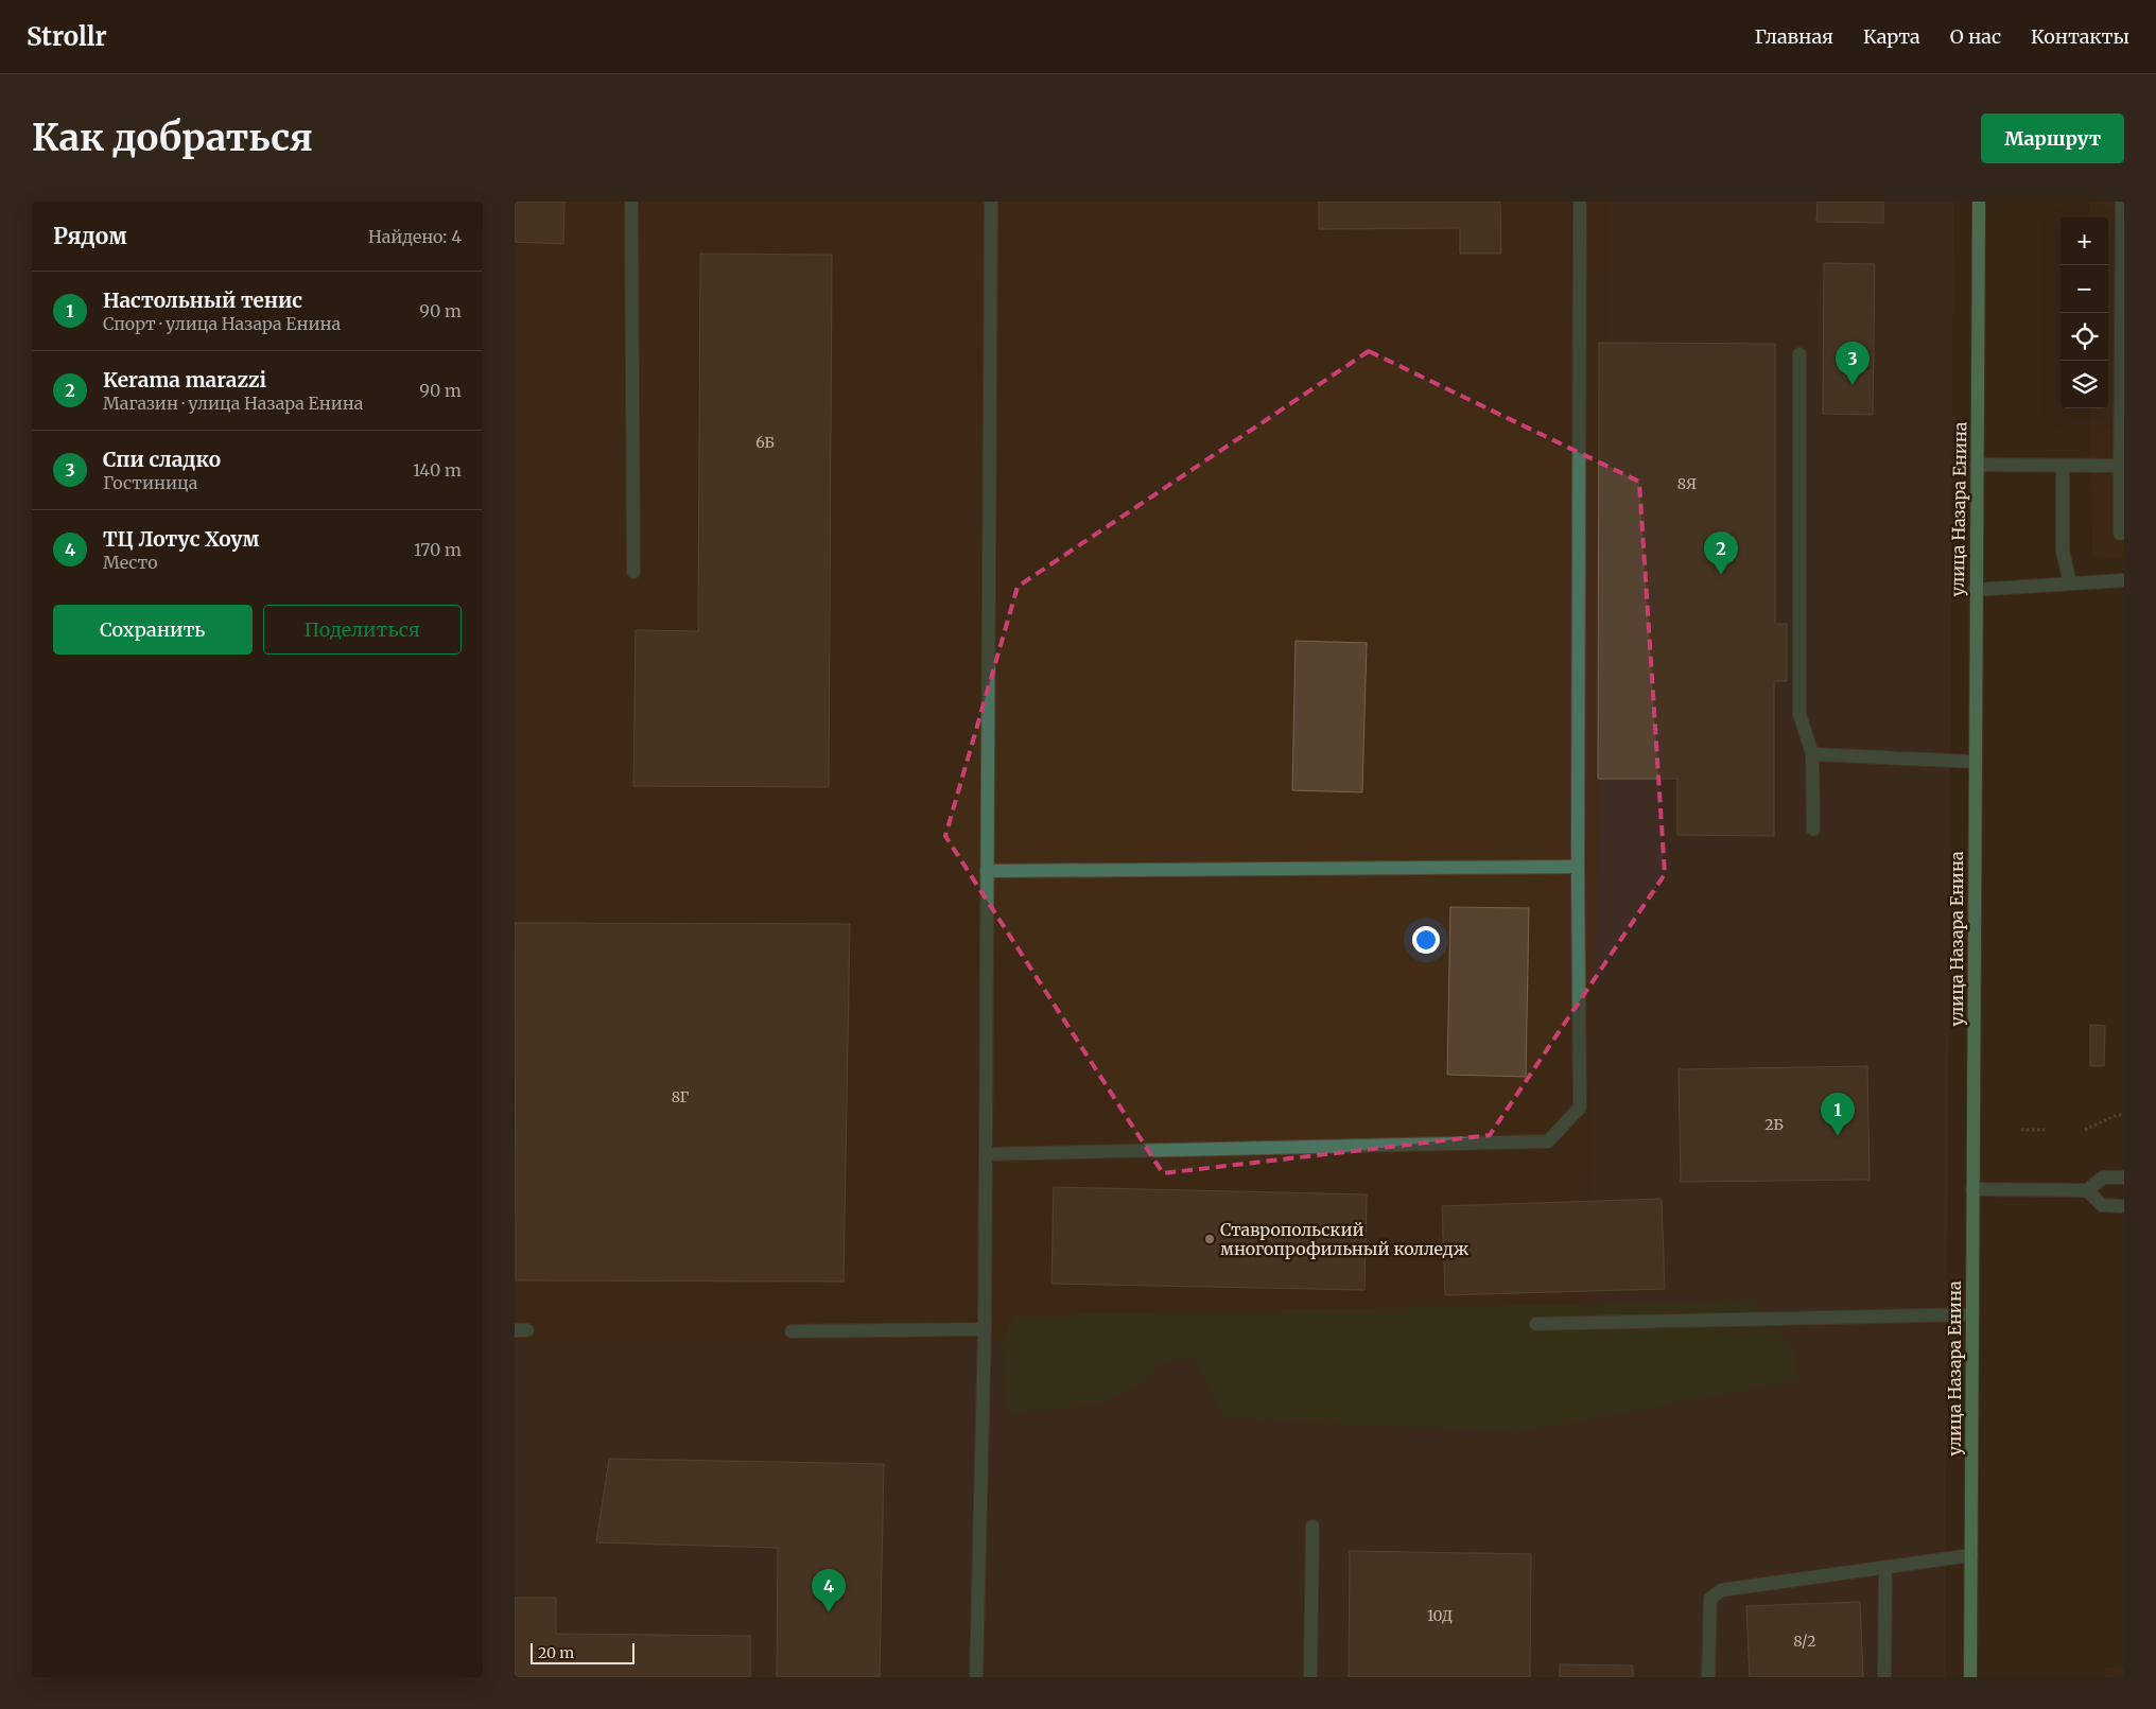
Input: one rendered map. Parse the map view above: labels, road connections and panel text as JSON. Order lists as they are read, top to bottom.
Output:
{
  "streets": {
    "main road": ["улица Назара Енина"]
  },
  "places": ["Ставропольский многопрофильный колледж"],
  "house_numbers": [
    "6Б",
    "8Я",
    "8Г",
    "2Б",
    "10Д",
    "8/2"
  ],
  "scale_bar": "20 m",
  "page": {
    "header": "Strollr",
    "nav": [
      "Главная",
      "Карта",
      "О нас",
      "Контакты"
    ],
    "buttons": [
      "Маршрут",
      ["Сохранить", "Поделиться"]
    ],
    "title": "Как добраться",
    "heading": ["Рядом", "Найдено: 4"],
    "map_buttons": ["+", "−"],
    "list": [
      {
        "mark": "1",
        "name": "Настольный тенис",
        "note": "Спорт · улица Назара Енина",
        "value": "90 m"
      },
      {
        "mark": "2",
        "name": "Kerama marazzi",
        "note": "Магазин · улица Назара Енина",
        "value": "90 m"
      },
      {
        "mark": "3",
        "name": "Спи сладко",
        "note": "Гостиница",
        "value": "140 m"
      },
      {
        "mark": "4",
        "name": "ТЦ Лотус Хоум",
        "note": "Место",
        "value": "170 m"
      }
    ],
    "pins": [
      "3",
      "2",
      "1",
      "4"
    ],
    "scale": "20 m"
  }
}
